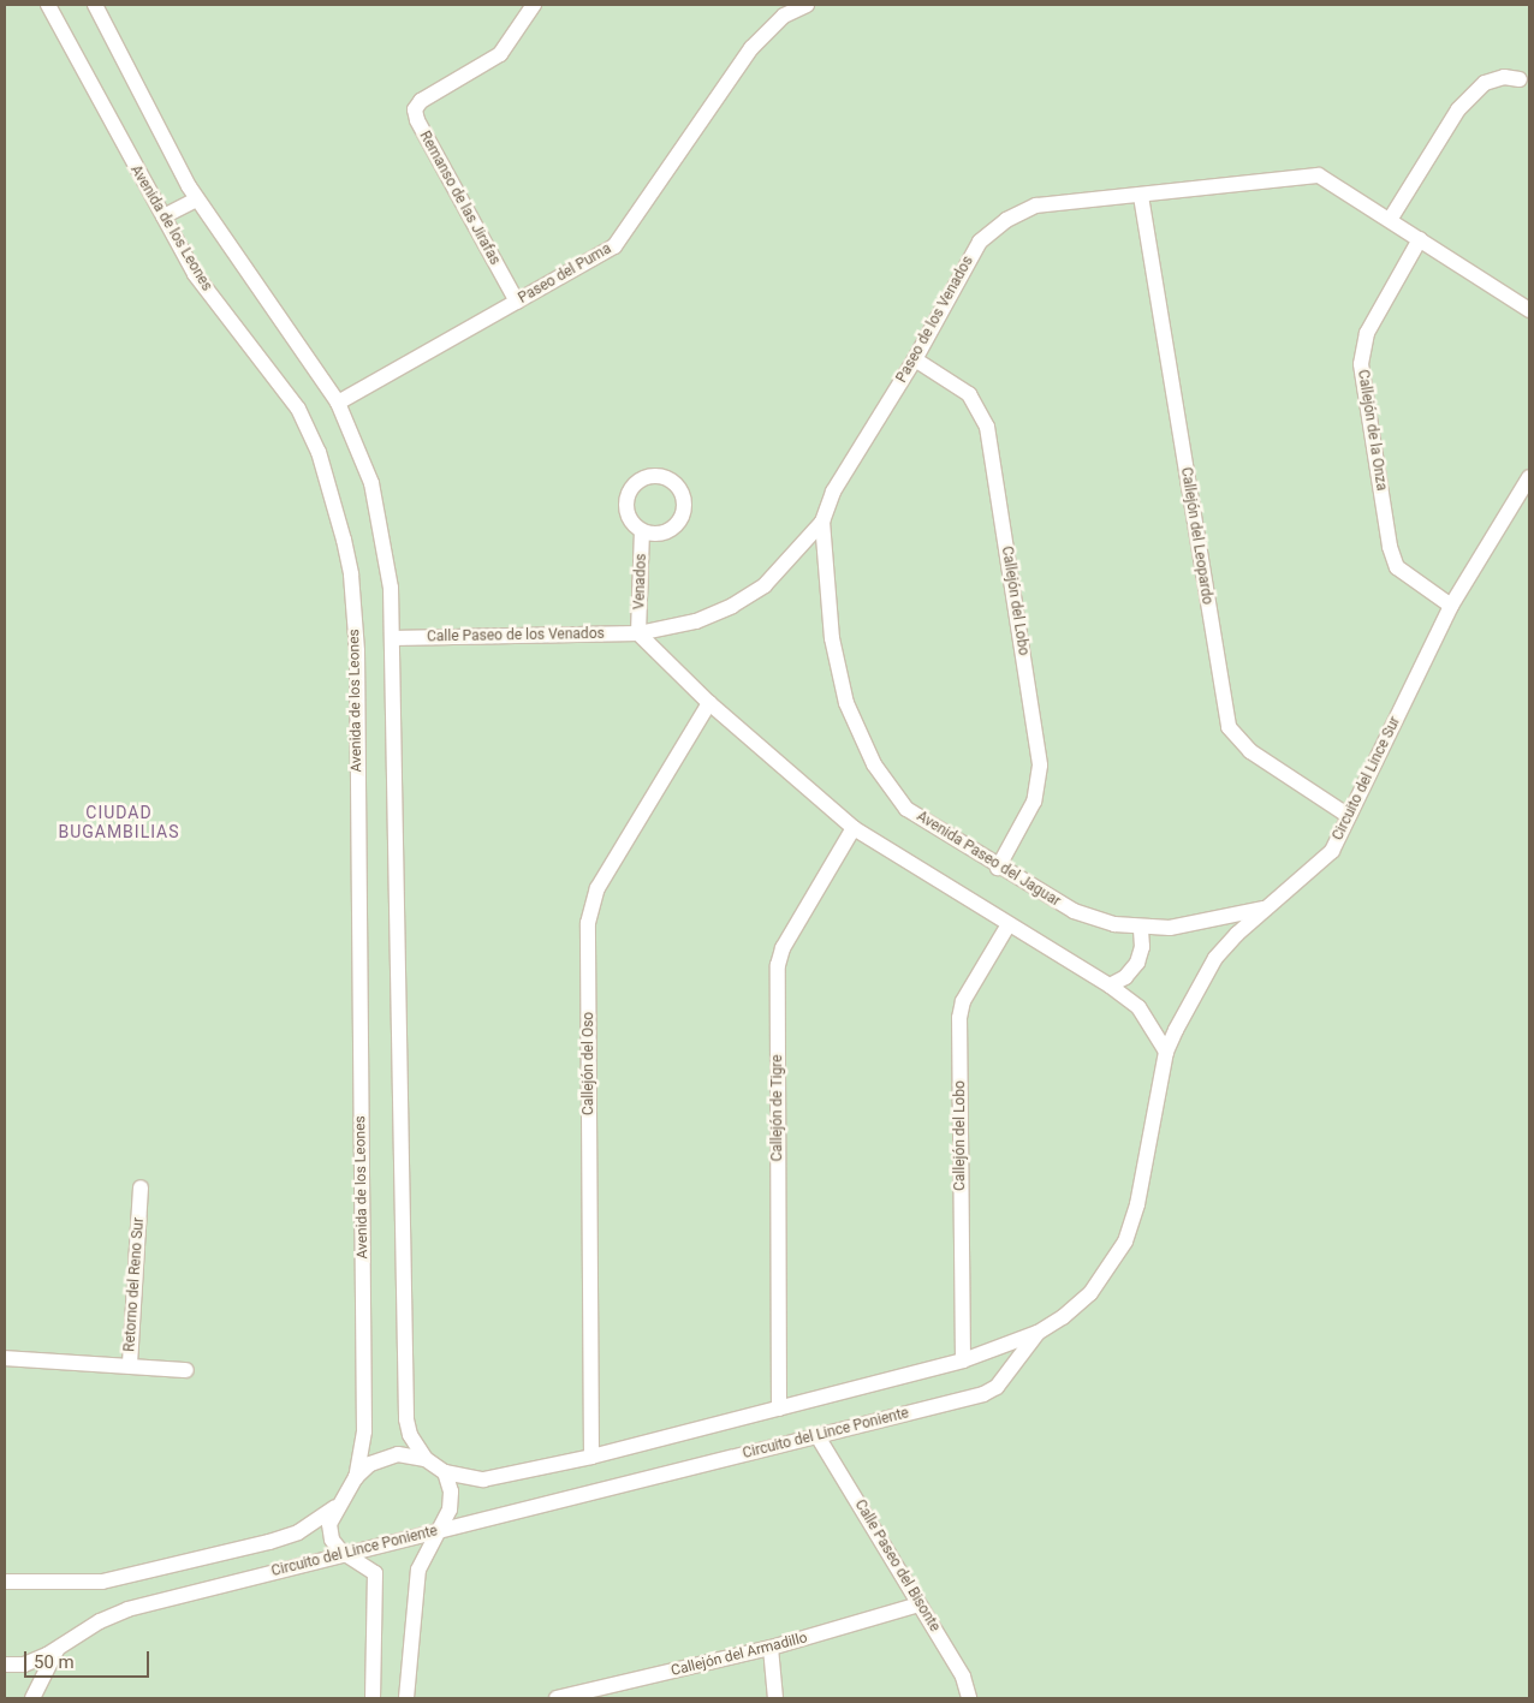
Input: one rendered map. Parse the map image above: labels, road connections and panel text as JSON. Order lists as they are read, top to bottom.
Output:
{
  "streets": {
    "street": [
      "Remanso de las Jirafas",
      "Avenida de los Leones",
      "Paseo del Puma",
      "Paseo de los Venados",
      "Callejón de la Onza",
      "Callejón del Leopardo",
      "Venados",
      "Callejón del Lobo",
      "Calle Paseo de los Venados",
      "Circuito del Lince Sur",
      "Avenida Paseo del Jaguar",
      "Callejón del Oso",
      "Callejón de Tigre",
      "Retorno del Reno Sur",
      "Circuito del Lince Poniente",
      "Calle Paseo del Bisonte",
      "Callejón del Armadillo"
    ]
  },
  "crossings": [
    ["Remanso de las Jirafas", "Paseo del Puma"],
    ["Avenida de los Leones", "Circuito del Lince Poniente"],
    ["Paseo de los Venados", "Callejón de la Onza"],
    ["Paseo de los Venados", "Callejón del Leopardo"],
    ["Paseo de los Venados", "Venados"],
    ["Paseo de los Venados", "Callejón del Lobo"],
    ["Paseo de los Venados", "Calle Paseo de los Venados"],
    ["Paseo de los Venados", "Avenida Paseo del Jaguar"],
    ["Callejón de la Onza", "Circuito del Lince Sur"],
    ["Callejón del Leopardo", "Circuito del Lince Sur"],
    ["Venados", "Calle Paseo de los Venados"],
    ["Callejón del Lobo", "Avenida Paseo del Jaguar"],
    ["Circuito del Lince Sur", "Avenida Paseo del Jaguar"],
    ["Circuito del Lince Sur", "Circuito del Lince Poniente"],
    ["Circuito del Lince Poniente", "Calle Paseo del Bisonte"],
    ["Calle Paseo del Bisonte", "Callejón del Armadillo"]
  ],
  "districts": ["CIUDAD BUGAMBILIAS"],
  "scale_bar": "50 m"
}
